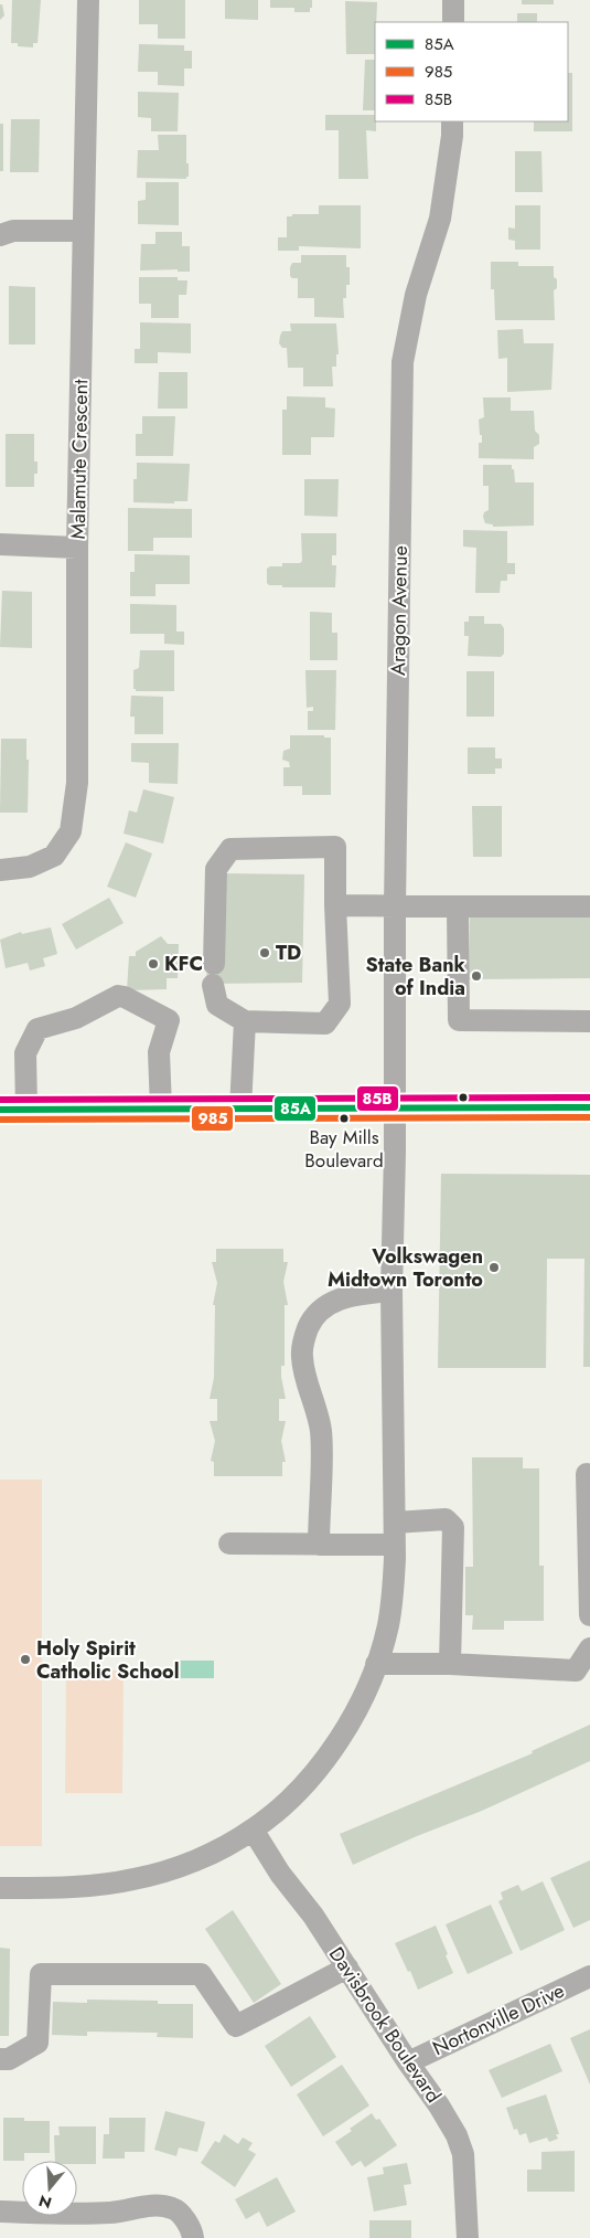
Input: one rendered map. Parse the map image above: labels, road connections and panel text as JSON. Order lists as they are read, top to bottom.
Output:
{
  "streets": {
    "street": [
      "Malamute Crescent",
      "Aragon Avenue",
      "Nortonville Drive",
      "Davisbrook Boulevard"
    ]
  },
  "crossings": [
    ["Nortonville Drive", "Davisbrook Boulevard"]
  ],
  "places": [
    "TD",
    "KFC",
    "State Bank of India",
    "Bay Mills Boulevard",
    "Volkswagen Midtown Toronto",
    "Holy Spirit Catholic School"
  ],
  "lines": ["transit line 85B", "transit line 85A", "transit line 985"],
  "legend": ["85A", "985", "85B"],
  "north": "bottom"
}
